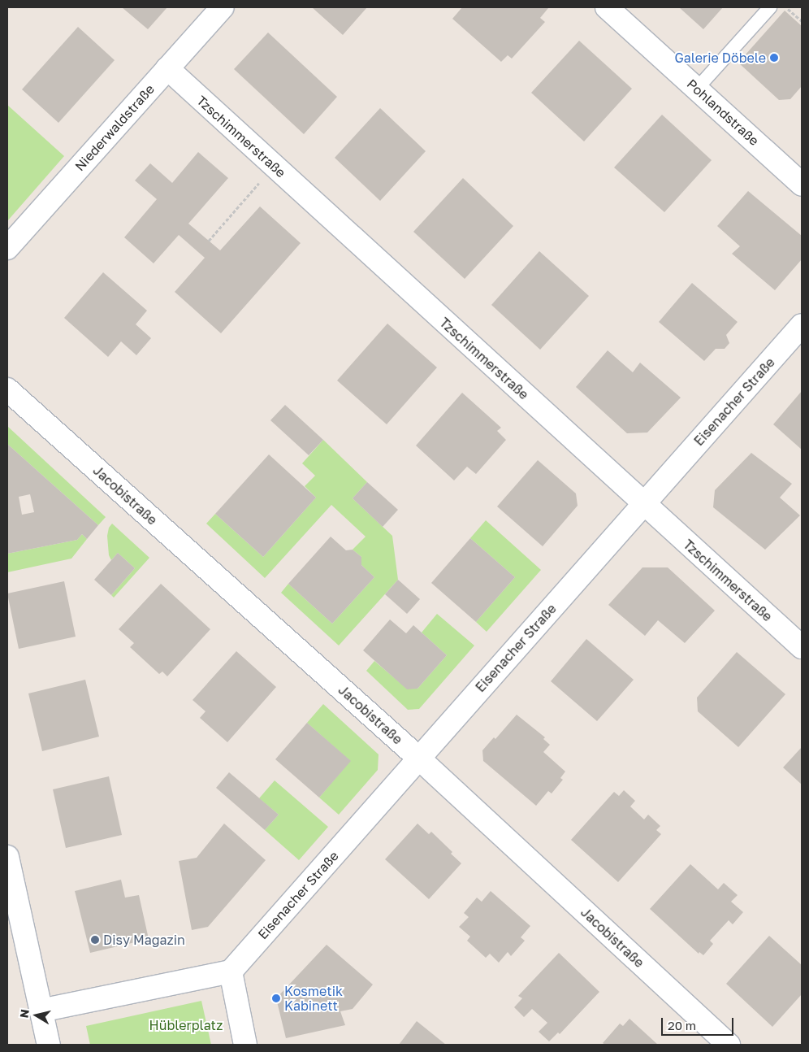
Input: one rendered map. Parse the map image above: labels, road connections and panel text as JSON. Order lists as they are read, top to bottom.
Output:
{
  "streets": {
    "street": [
      "Pohlandstraße",
      "Niederwaldstraße",
      "Tzschimmerstraße",
      "Eisenacher Straße",
      "Jacobistraße"
    ]
  },
  "crossings": [
    ["Niederwaldstraße", "Tzschimmerstraße"],
    ["Tzschimmerstraße", "Eisenacher Straße"],
    ["Eisenacher Straße", "Jacobistraße"]
  ],
  "parks": ["Hüblerplatz"],
  "places": ["Galerie Döbele", "Disy Magazin", "Kosmetik Kabinett"],
  "scale_bar": "20 m",
  "north": "left"
}
